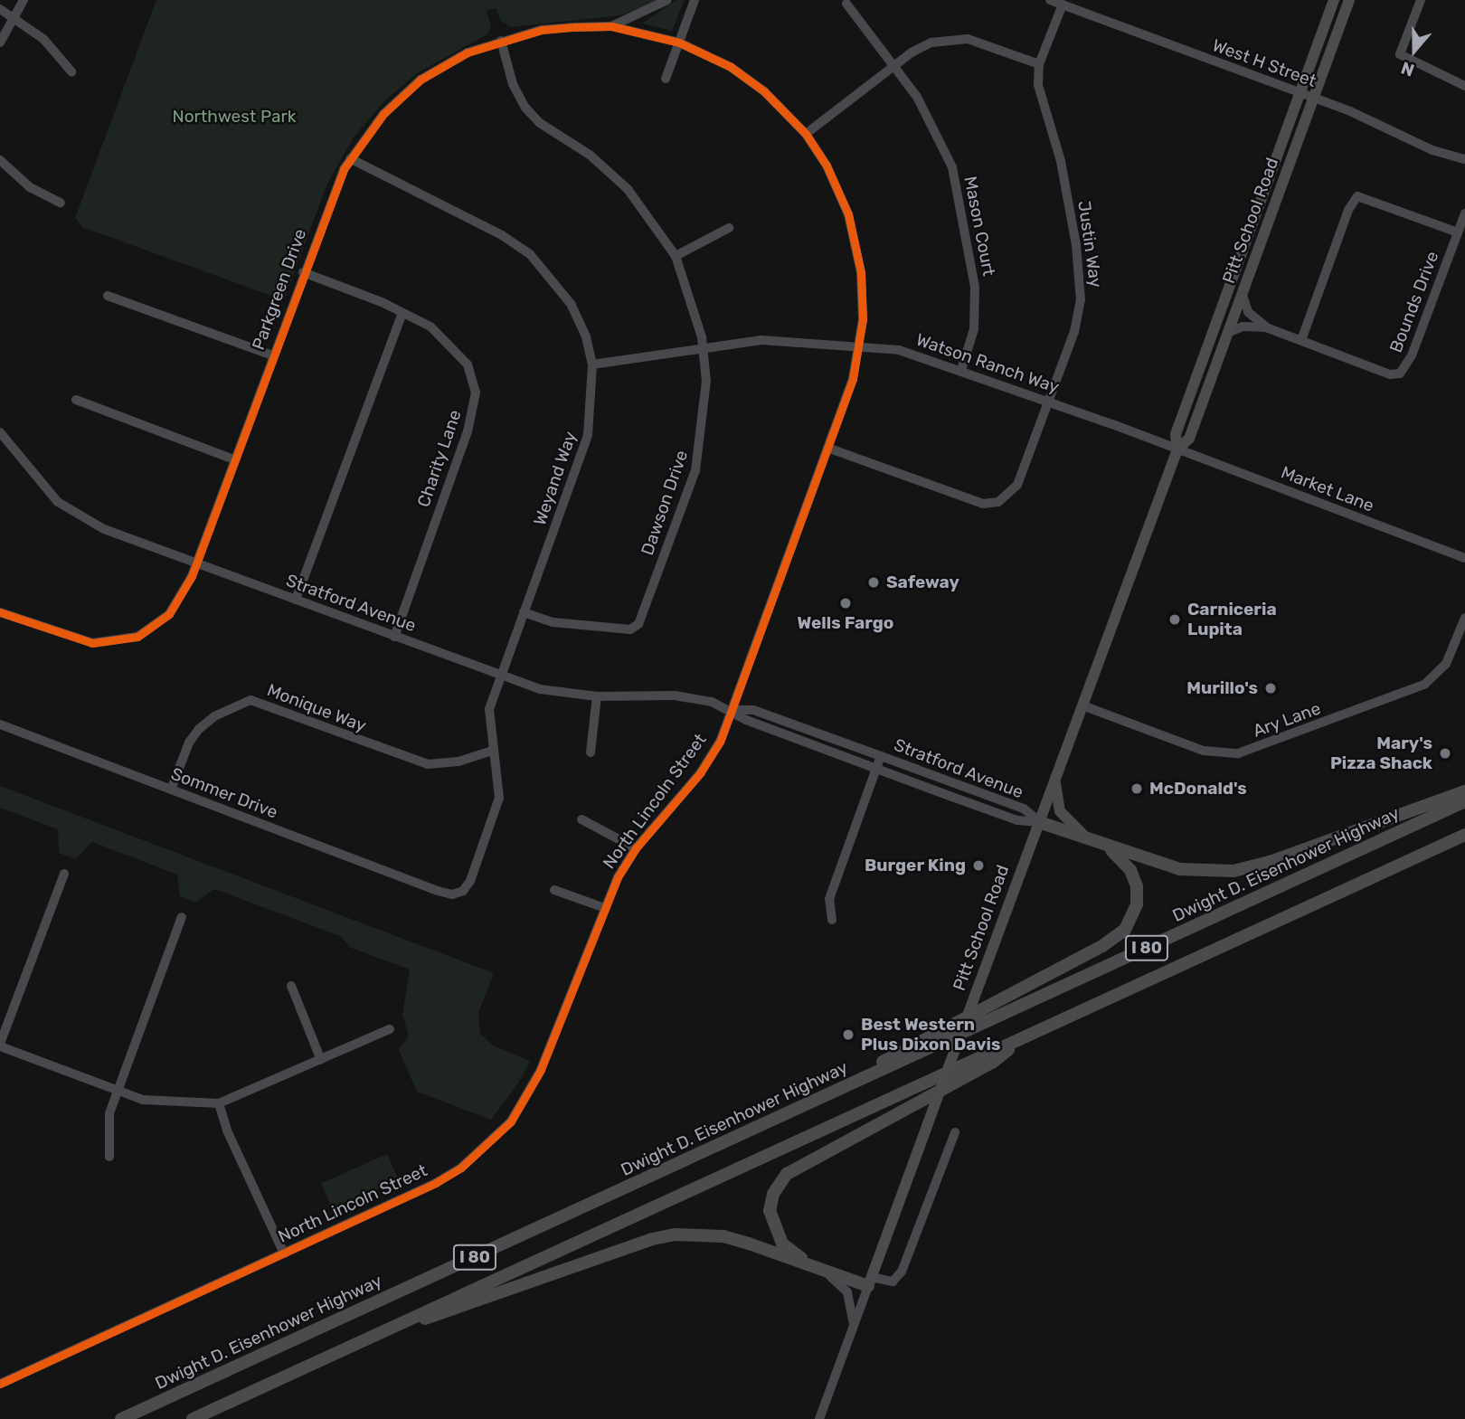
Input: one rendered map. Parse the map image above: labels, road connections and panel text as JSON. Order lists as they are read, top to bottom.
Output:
{
  "streets": {
    "highway": ["Dwight D. Eisenhower Highway", "I 80"],
    "main road": ["Pitt School Road"],
    "street": [
      "West H Street",
      "Mason Court",
      "Justin Way",
      "Parkgreen Drive",
      "Bounds Drive",
      "Watson Ranch Way",
      "Charity Lane",
      "Weyand Way",
      "Market Lane",
      "Dawson Drive",
      "Stratford Avenue",
      "Monique Way",
      "Ary Lane",
      "Sommer Drive",
      "North Lincoln Street"
    ]
  },
  "crossings": [
    ["West H Street", "Pitt School Road"],
    ["West H Street", "Justin Way"],
    ["Pitt School Road", "Bounds Drive"],
    ["Pitt School Road", "Watson Ranch Way"],
    ["Pitt School Road", "Market Lane"],
    ["Pitt School Road", "Stratford Avenue"],
    ["Pitt School Road", "Ary Lane"],
    ["Mason Court", "Watson Ranch Way"],
    ["Justin Way", "Watson Ranch Way"],
    ["Justin Way", "North Lincoln Street"],
    ["Parkgreen Drive", "Charity Lane"],
    ["Parkgreen Drive", "Weyand Way"],
    ["Parkgreen Drive", "Dawson Drive"],
    ["Parkgreen Drive", "Stratford Avenue"],
    ["Parkgreen Drive", "North Lincoln Street"],
    ["Watson Ranch Way", "Weyand Way"],
    ["Watson Ranch Way", "Market Lane"],
    ["Watson Ranch Way", "Dawson Drive"],
    ["Watson Ranch Way", "North Lincoln Street"],
    ["Charity Lane", "Stratford Avenue"],
    ["Weyand Way", "Dawson Drive"],
    ["Weyand Way", "Stratford Avenue"],
    ["Weyand Way", "Monique Way"],
    ["Weyand Way", "Sommer Drive"],
    ["Stratford Avenue", "North Lincoln Street"],
    ["Monique Way", "Sommer Drive"]
  ],
  "parks": ["Northwest Park"],
  "places": [
    "Safeway",
    "Wells Fargo",
    "Carniceria Lupita",
    "Murillo's",
    "Mary's Pizza Shack",
    "McDonald's",
    "Burger King",
    "Best Western Plus Dixon Davis"
  ],
  "north": "bottom"
}
